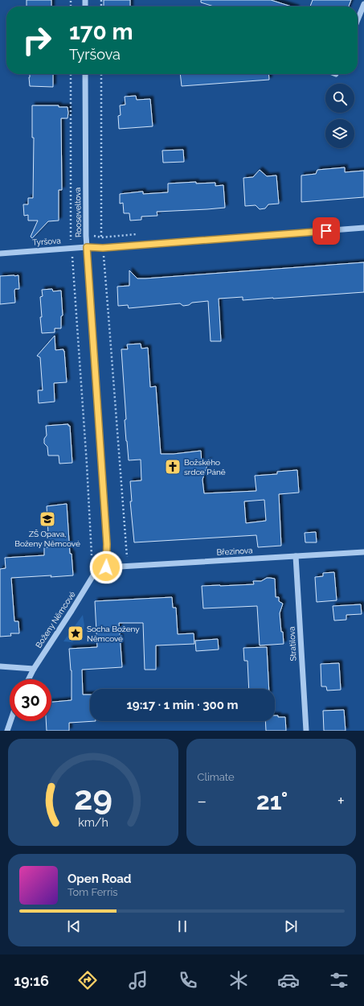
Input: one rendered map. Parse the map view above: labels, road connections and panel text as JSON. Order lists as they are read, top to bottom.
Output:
{
  "streets": {
    "street": [
      "Rooseveltova",
      "Tyršova",
      "Březinova",
      "Boženy Němcové",
      "Stratilova"
    ]
  },
  "crossings": [
    ["Rooseveltova", "Tyršova"],
    ["Rooseveltova", "Březinova"],
    ["Rooseveltova", "Boženy Němcové"],
    ["Březinova", "Boženy Němcové"],
    ["Březinova", "Stratilova"]
  ],
  "places": {
    "church": ["Božského srdce Páně"],
    "school or university": ["ZŠ Opava, Boženy Němcové"],
    "place": ["Socha Boženy Němcové"]
  },
  "page": {
    "turn": ["170 m", "Tyršova"],
    "limit": "30",
    "trip": "19:17 · 1 min · 300 m",
    "tile": "Climate",
    "heat": ["−", "21°", "+"],
    "song": ["Open Road", "Tom Ferris"],
    "tabs": "19:16",
    "gauge": ["29", "km/h"]
  }
}
